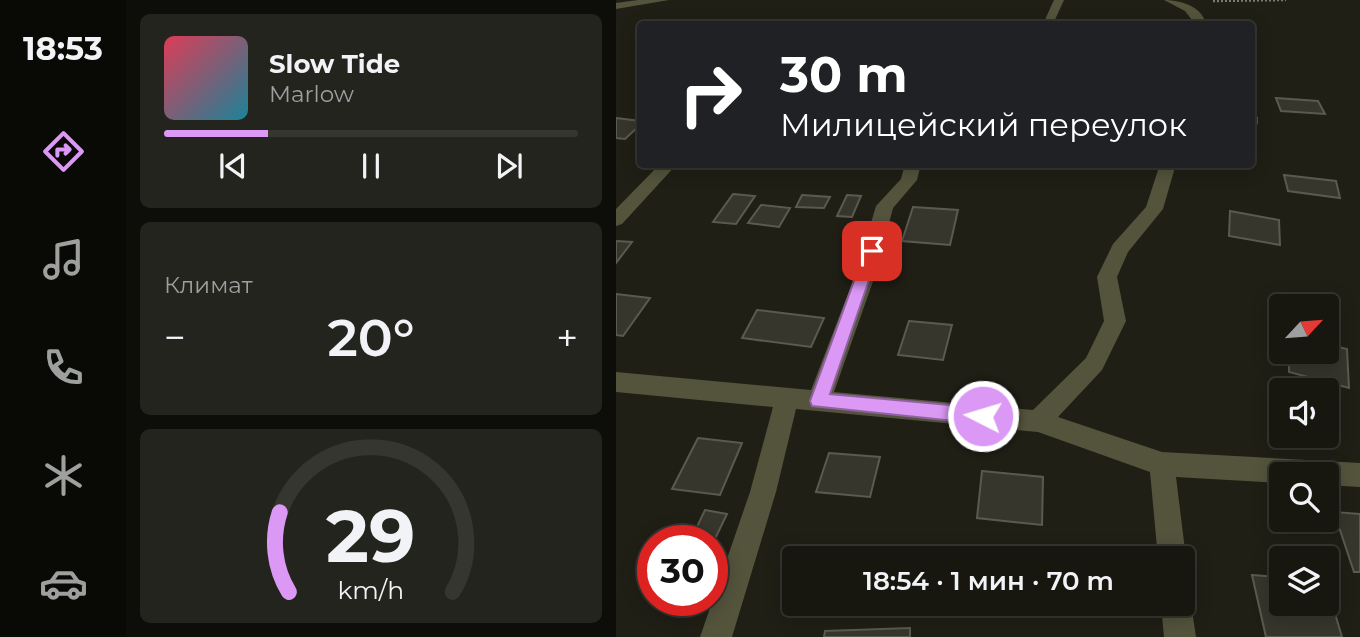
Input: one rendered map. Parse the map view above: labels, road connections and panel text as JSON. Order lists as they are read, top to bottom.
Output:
{
  "north": "top right",
  "page": {
    "tabs": "18:53",
    "turn": ["30 m", "Милицейский переулок"],
    "song": ["Slow Tide", "Marlow"],
    "tile": "Климат",
    "heat": ["−", "20°", "+"],
    "limit": "30",
    "trip": "18:54 · 1 мин · 70 m",
    "gauge": ["29", "km/h"]
  }
}
